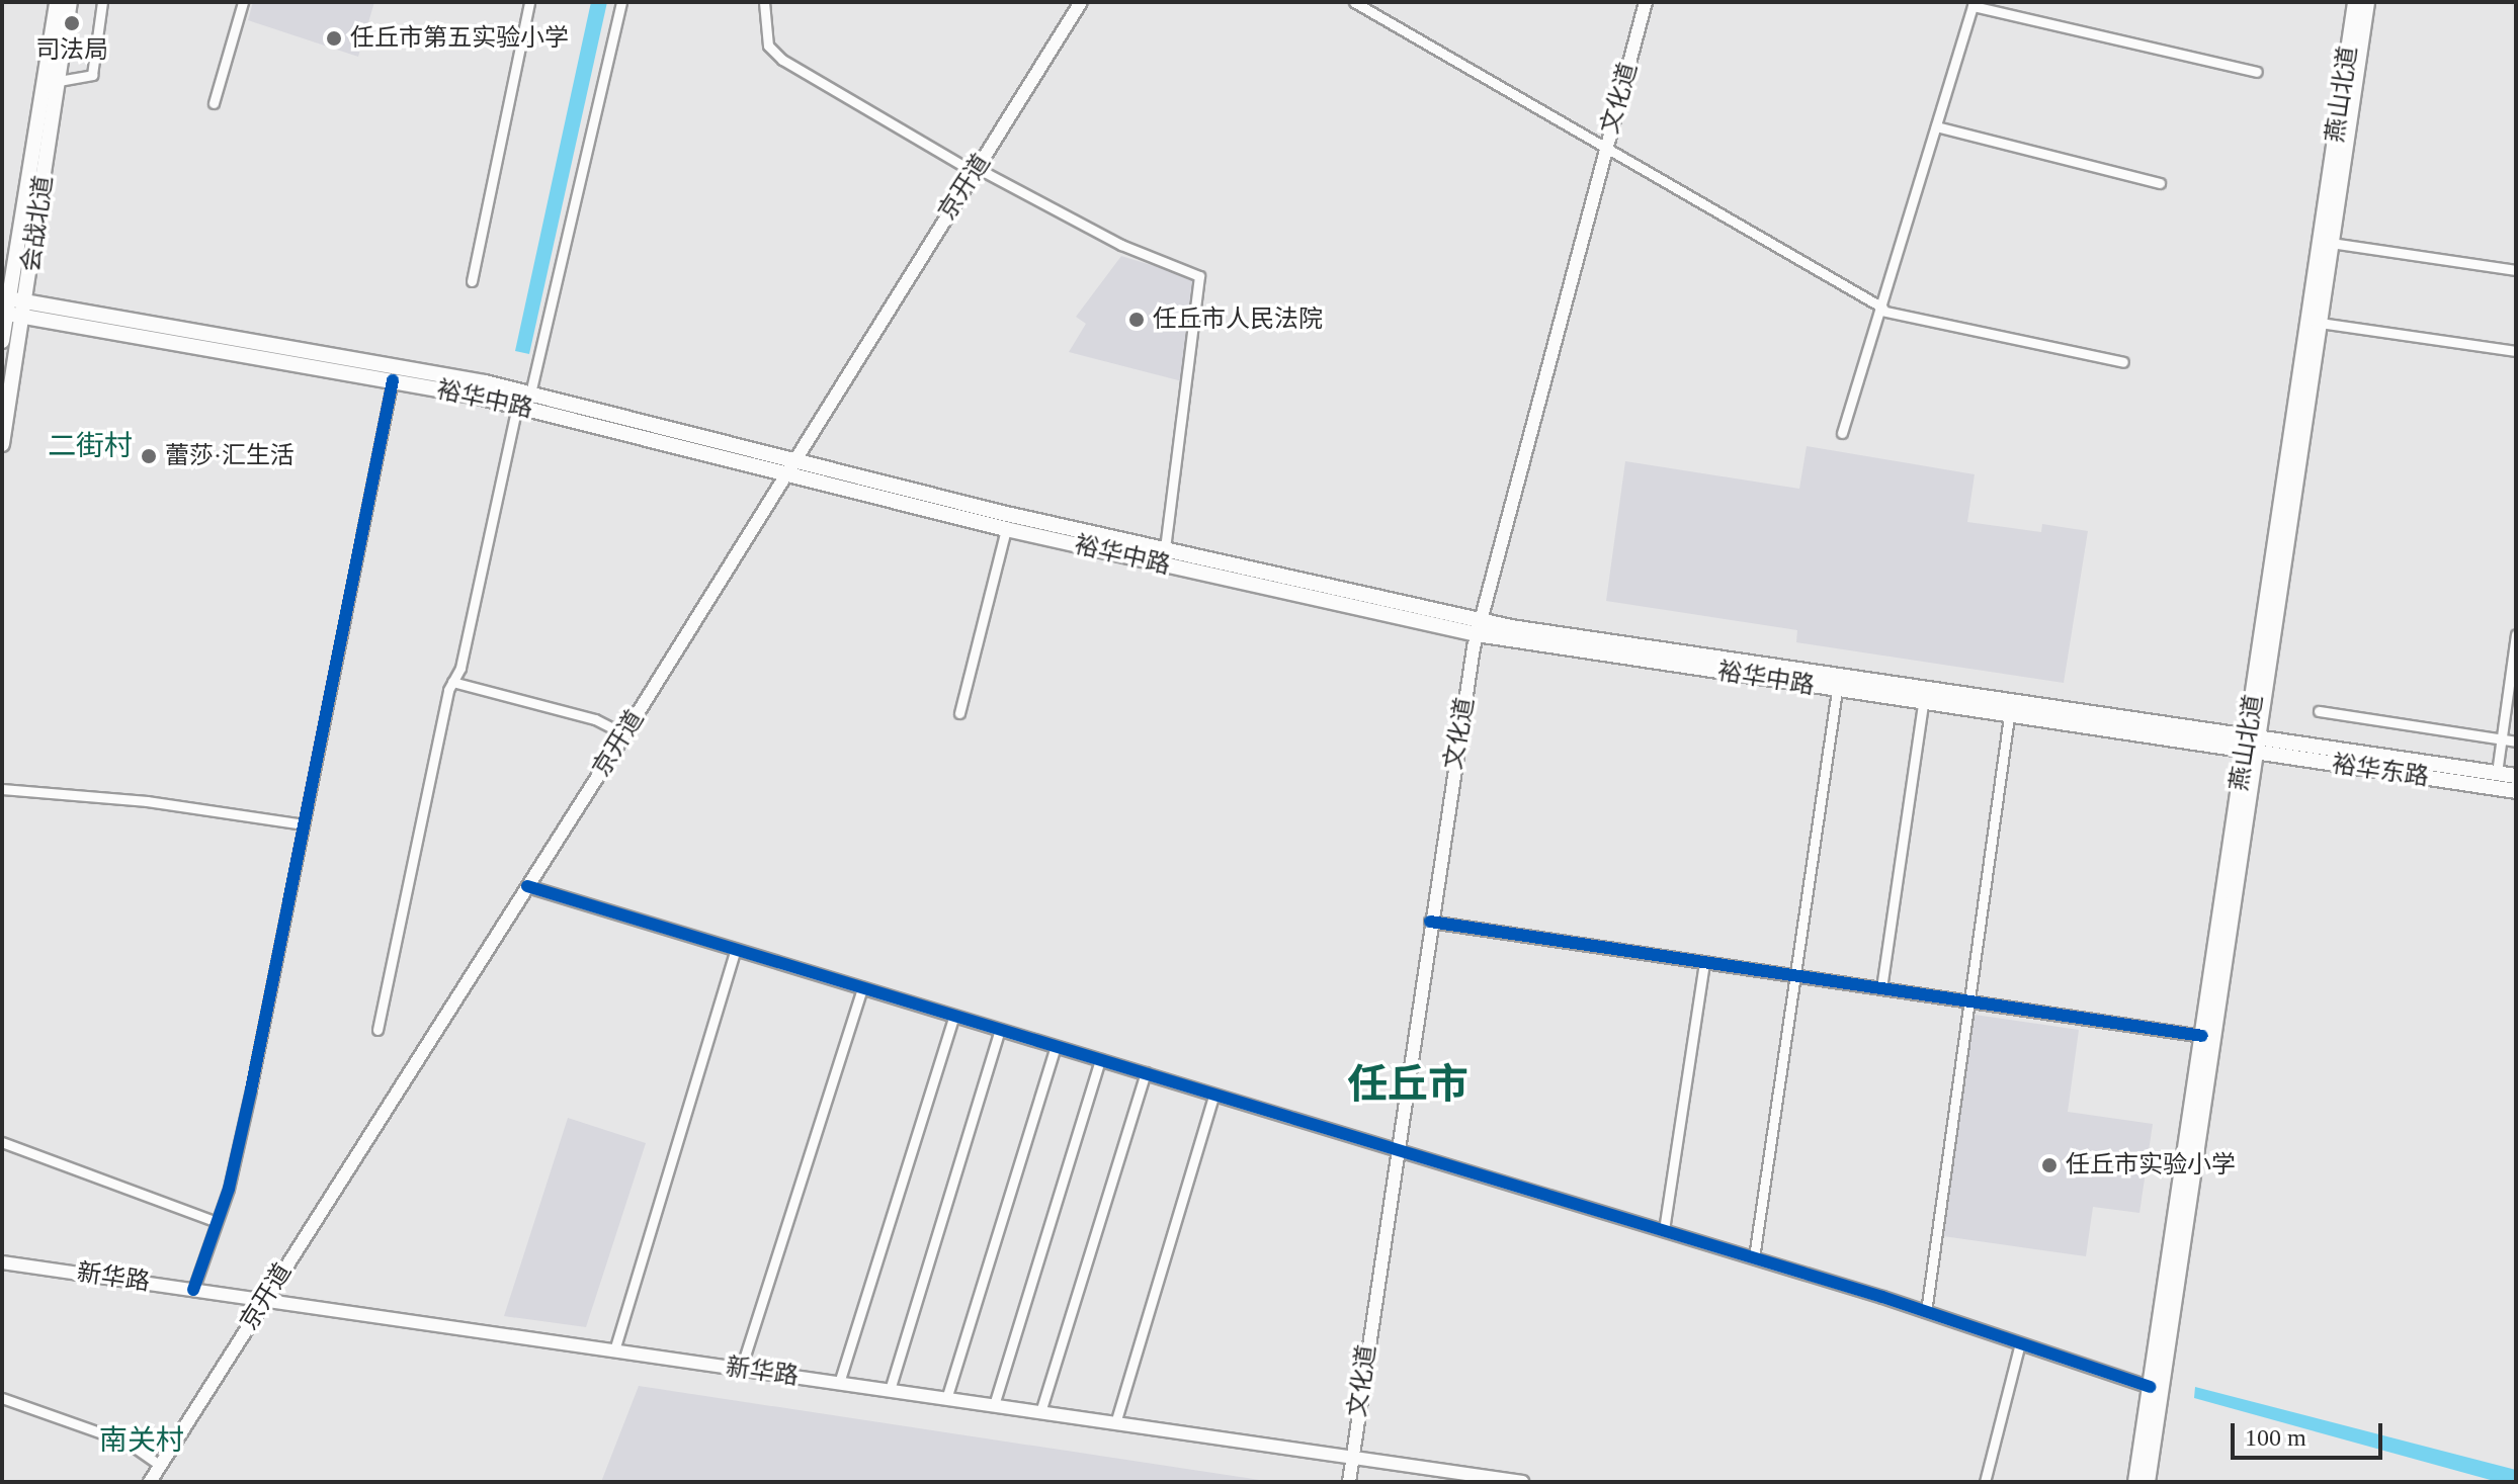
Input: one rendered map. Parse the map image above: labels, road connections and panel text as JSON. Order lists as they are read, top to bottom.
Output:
{
  "streets": {
    "main road": [
      "燕山北道",
      "文化道",
      "京开道",
      "会战北道",
      "裕华中路",
      "裕华东路",
      "新华路"
    ]
  },
  "crossings": [
    ["燕山北道", "裕华中路"],
    ["燕山北道", "裕华东路"],
    ["文化道", "裕华中路"],
    ["文化道", "新华路"],
    ["京开道", "裕华中路"],
    ["京开道", "新华路"],
    ["会战北道", "裕华中路"],
    ["裕华中路", "裕华东路"]
  ],
  "districts": ["二街村", "任丘市", "南关村"],
  "places": [
    "司法局",
    "任丘市第五实验小学",
    "任丘市人民法院",
    "蕾莎·汇生活",
    "任丘市实验小学"
  ],
  "scale_bar": "100 m"
}
